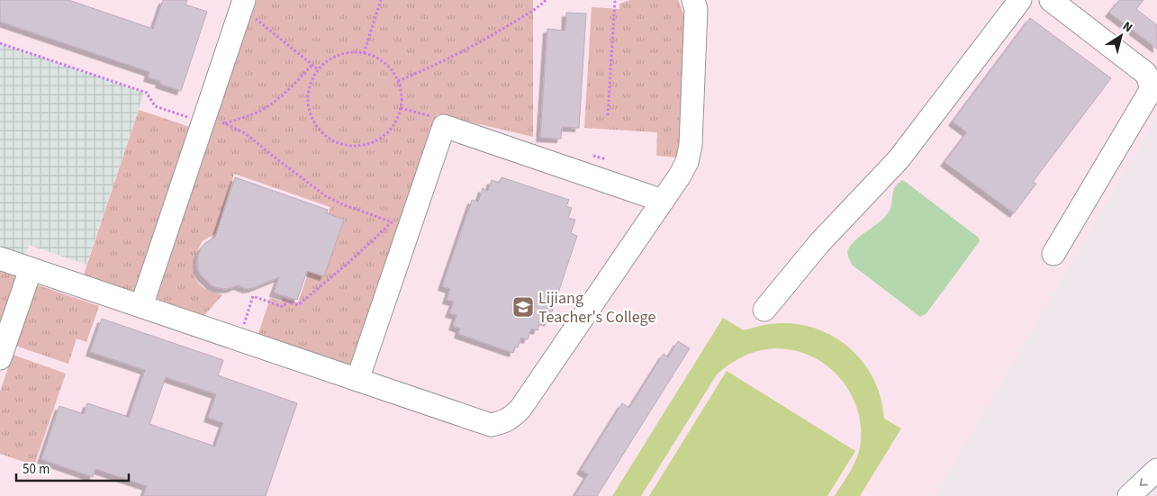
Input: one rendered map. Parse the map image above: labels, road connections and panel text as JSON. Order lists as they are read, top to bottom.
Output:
{
  "places": {
    "school or university": ["Lijiang Teacher's College"]
  },
  "scale_bar": "50 m",
  "north": "top right"
}
